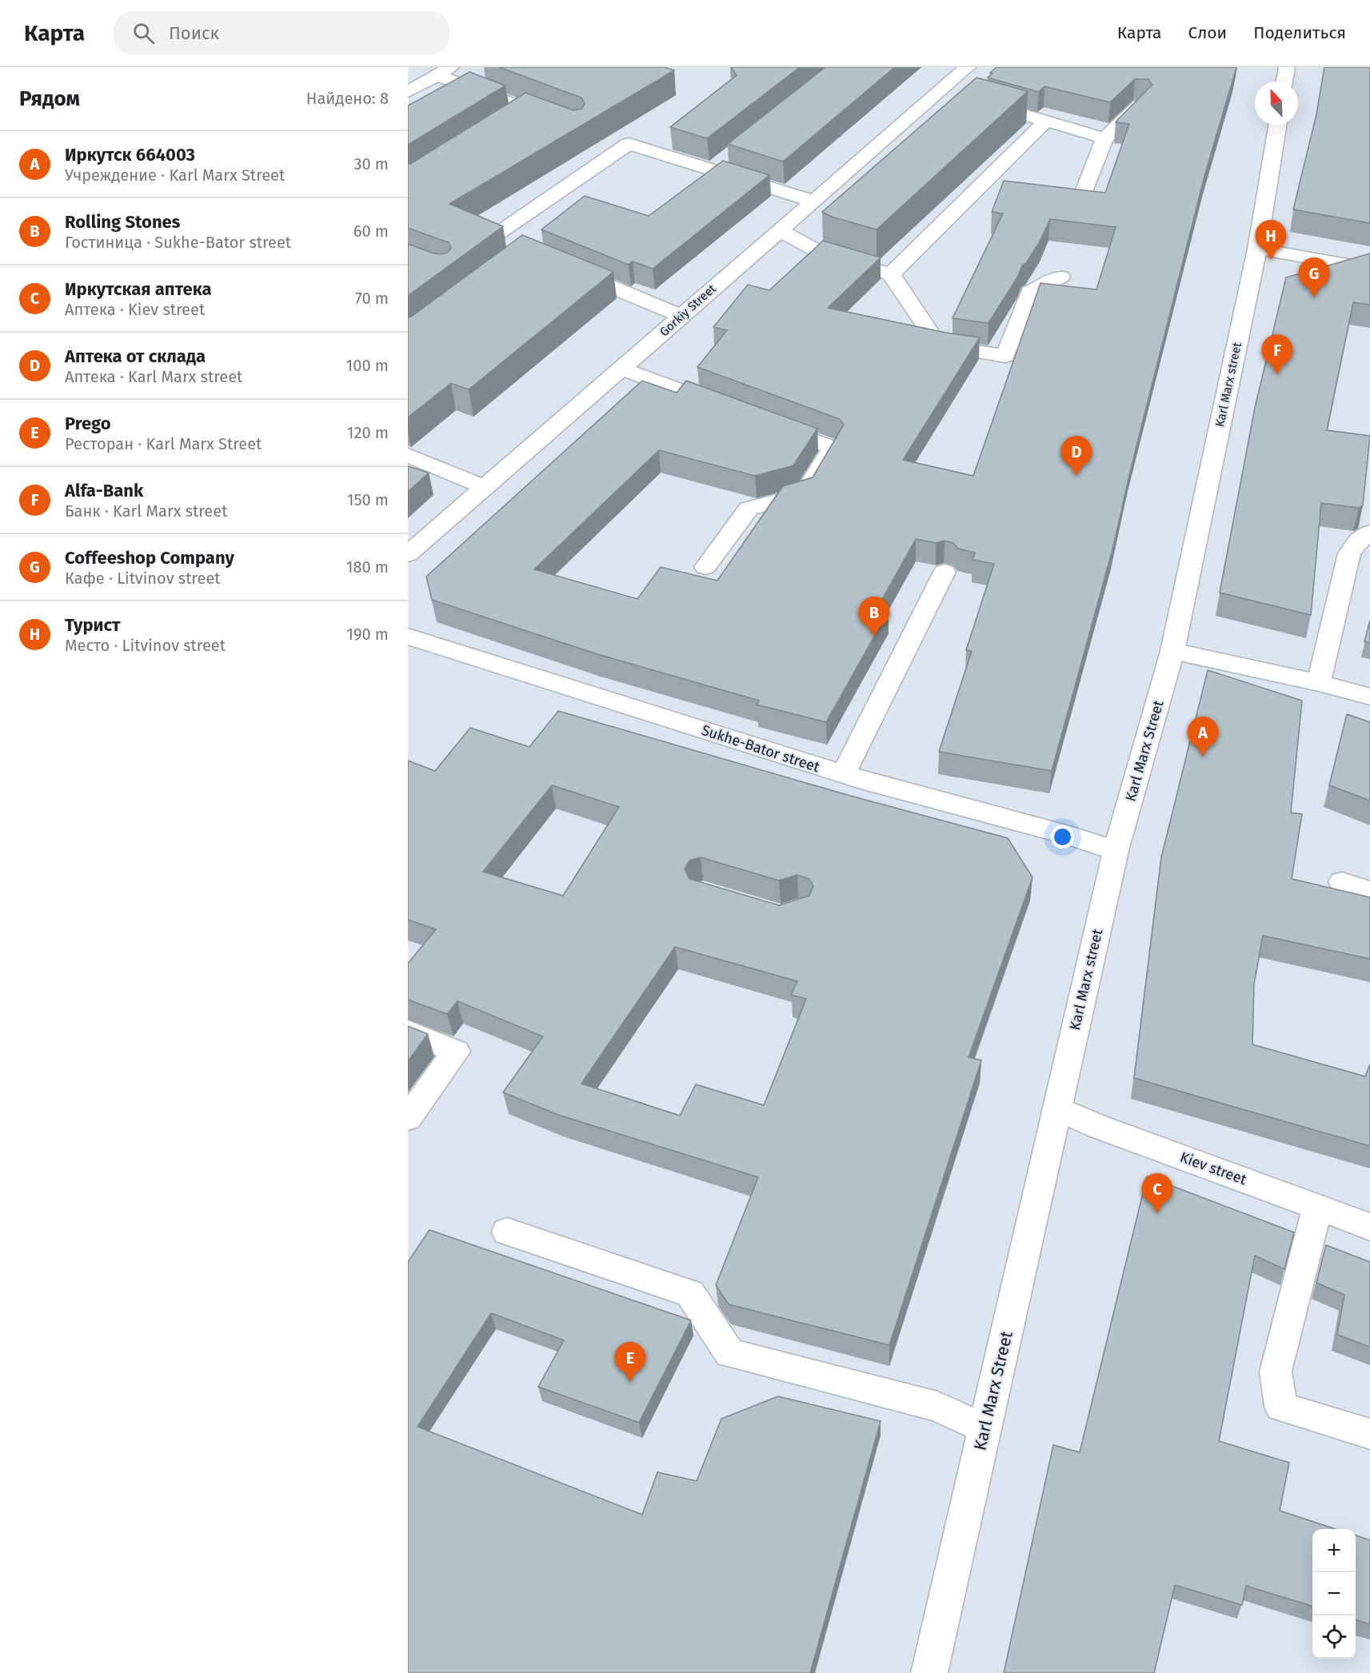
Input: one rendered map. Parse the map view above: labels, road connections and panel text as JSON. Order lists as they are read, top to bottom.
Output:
{
  "streets": {
    "street": [
      "Gorkiy Street",
      "Karl Marx street",
      "Sukhe-Bator street",
      "Karl Marx Street",
      "Kiev street"
    ]
  },
  "crossings": [
    ["Karl Marx street", "Sukhe-Bator street"],
    ["Karl Marx street", "Karl Marx Street"],
    ["Karl Marx street", "Kiev street"],
    ["Sukhe-Bator street", "Karl Marx Street"],
    ["Karl Marx Street", "Kiev street"]
  ],
  "north": "top left",
  "page": {
    "header": "Карта",
    "search": "Поиск",
    "nav": ["Карта", "Слои", "Поделиться"],
    "heading": ["Рядом", "Найдено: 8"],
    "list": [
      {
        "mark": "A",
        "name": "Иркутск 664003",
        "note": "Учреждение · Karl Marx Street",
        "value": "30 m"
      },
      {
        "mark": "B",
        "name": "Rolling Stones",
        "note": "Гостиница · Sukhe-Bator street",
        "value": "60 m"
      },
      {
        "mark": "C",
        "name": "Иркутская аптека",
        "note": "Аптека · Kiev street",
        "value": "70 m"
      },
      {
        "mark": "D",
        "name": "Аптека от склада",
        "note": "Аптека · Karl Marx street",
        "value": "100 m"
      },
      {
        "mark": "E",
        "name": "Prego",
        "note": "Ресторан · Karl Marx Street",
        "value": "120 m"
      },
      {
        "mark": "F",
        "name": "Alfa-Bank",
        "note": "Банк · Karl Marx street",
        "value": "150 m"
      },
      {
        "mark": "G",
        "name": "Coffeeshop Company",
        "note": "Кафе · Litvinov street",
        "value": "180 m"
      },
      {
        "mark": "H",
        "name": "Турист",
        "note": "Место · Litvinov street",
        "value": "190 m"
      }
    ],
    "pins": [
      "H",
      "G",
      "F",
      "D",
      "B",
      "A",
      "C",
      "E"
    ],
    "map_buttons": ["+", "−"]
  }
}
